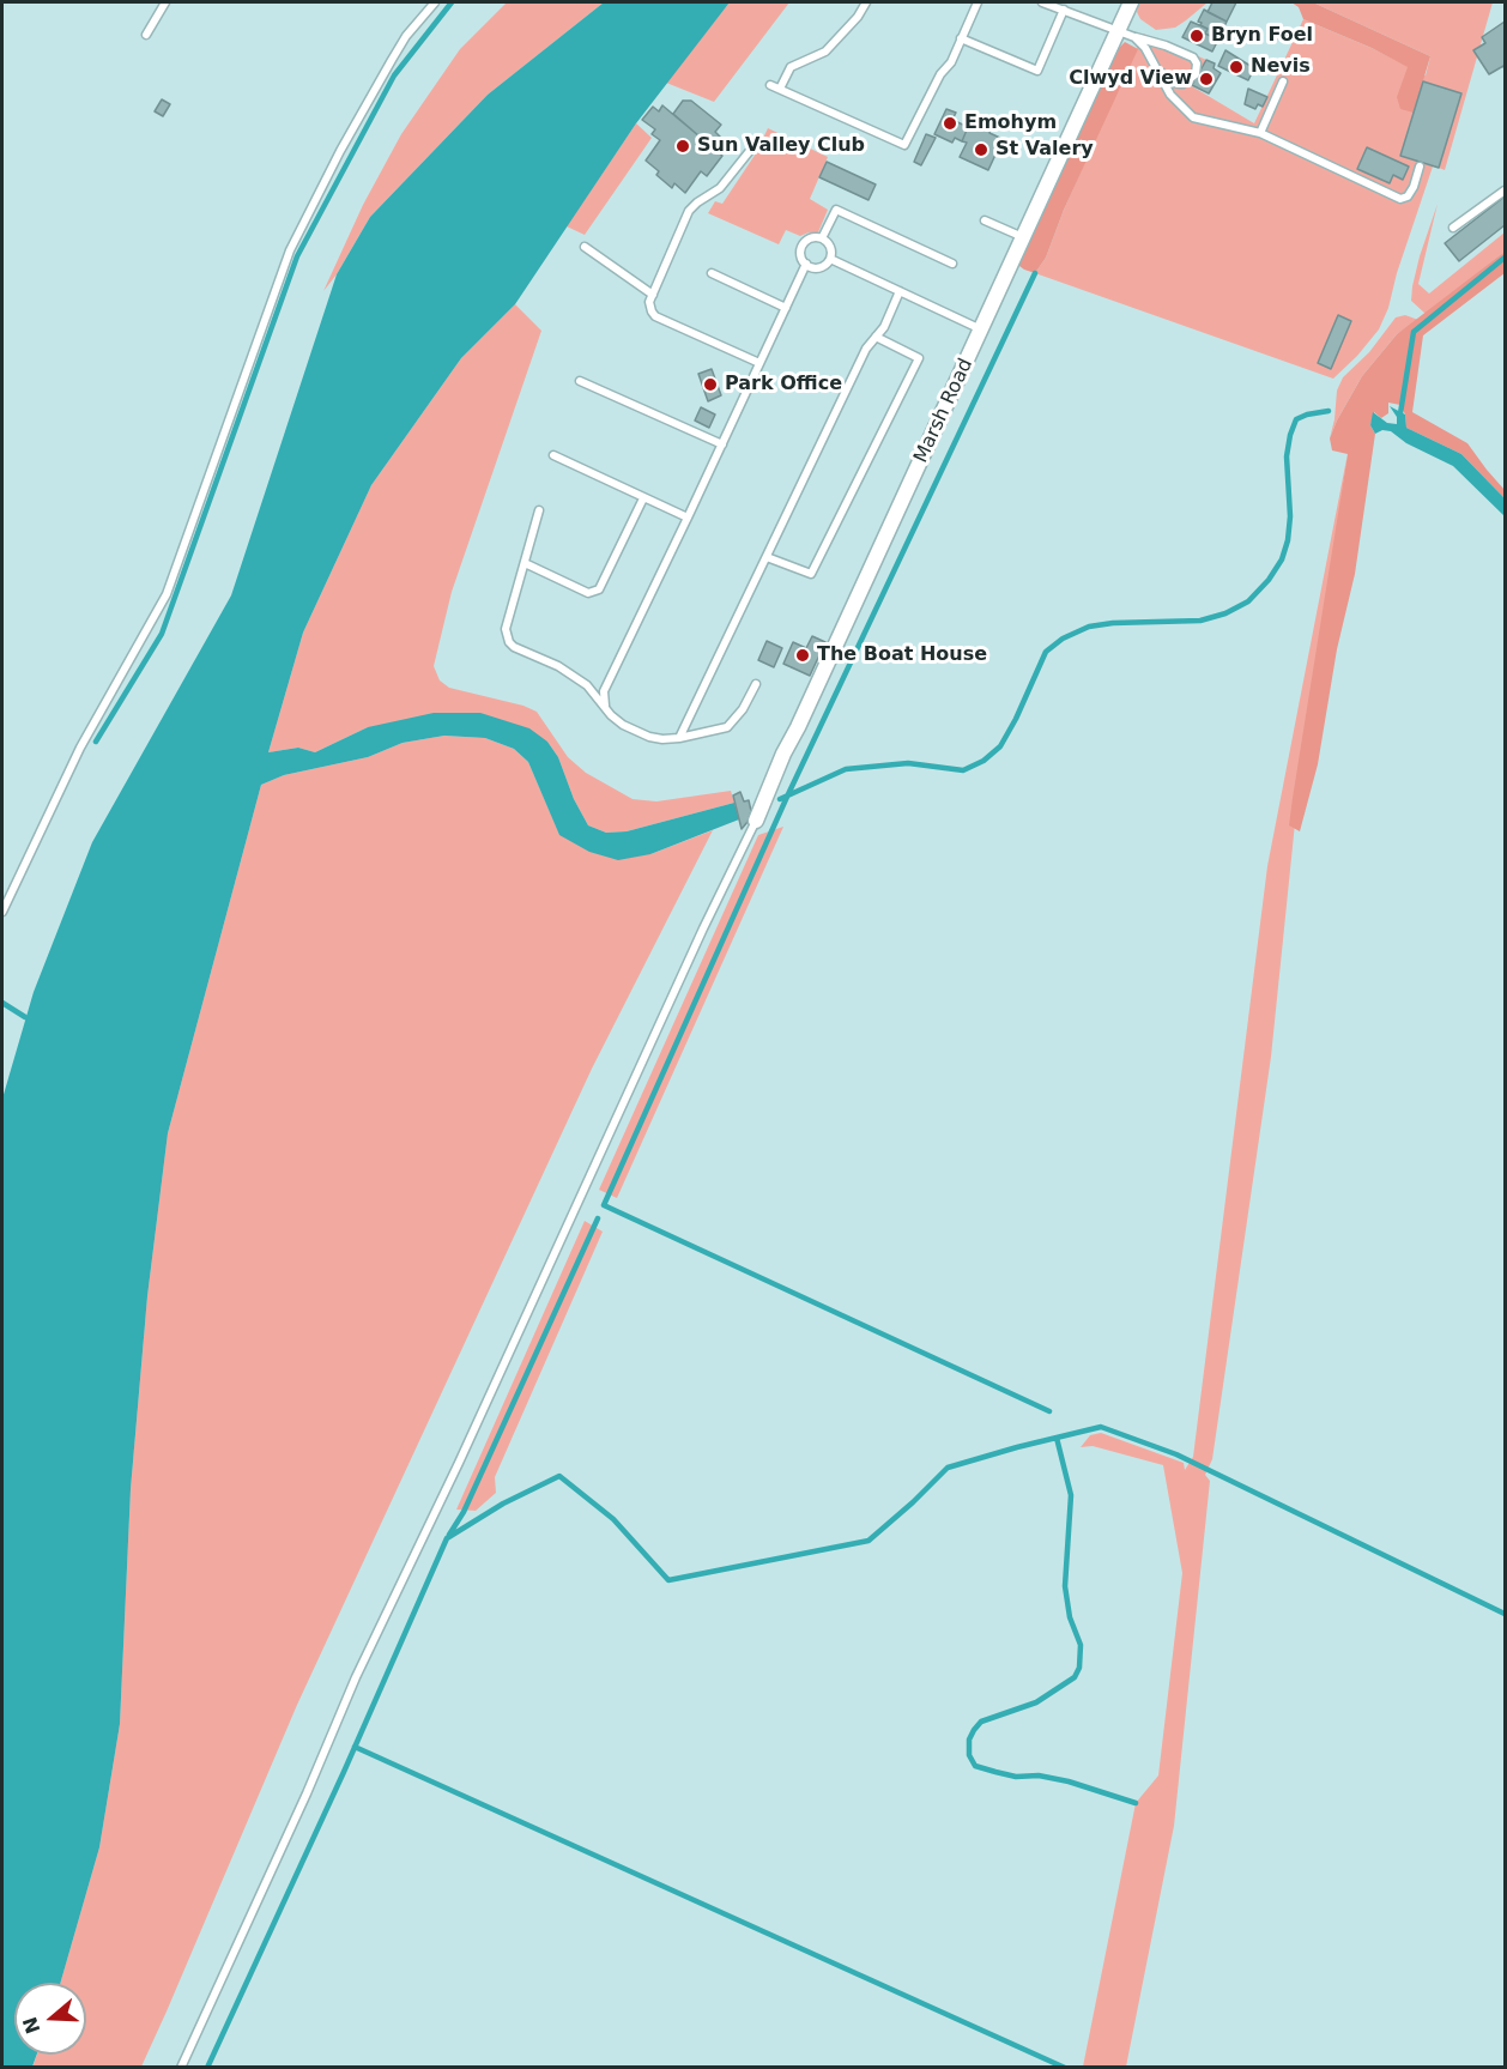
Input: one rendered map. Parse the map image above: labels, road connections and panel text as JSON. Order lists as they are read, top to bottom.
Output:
{
  "streets": {
    "street": ["Marsh Road"]
  },
  "places": [
    "Bryn Foel",
    "Nevis",
    "Clwyd View",
    "Emohym",
    "Sun Valley Club",
    "St Valery",
    "Park Office",
    "The Boat House"
  ],
  "north": "left"
}
